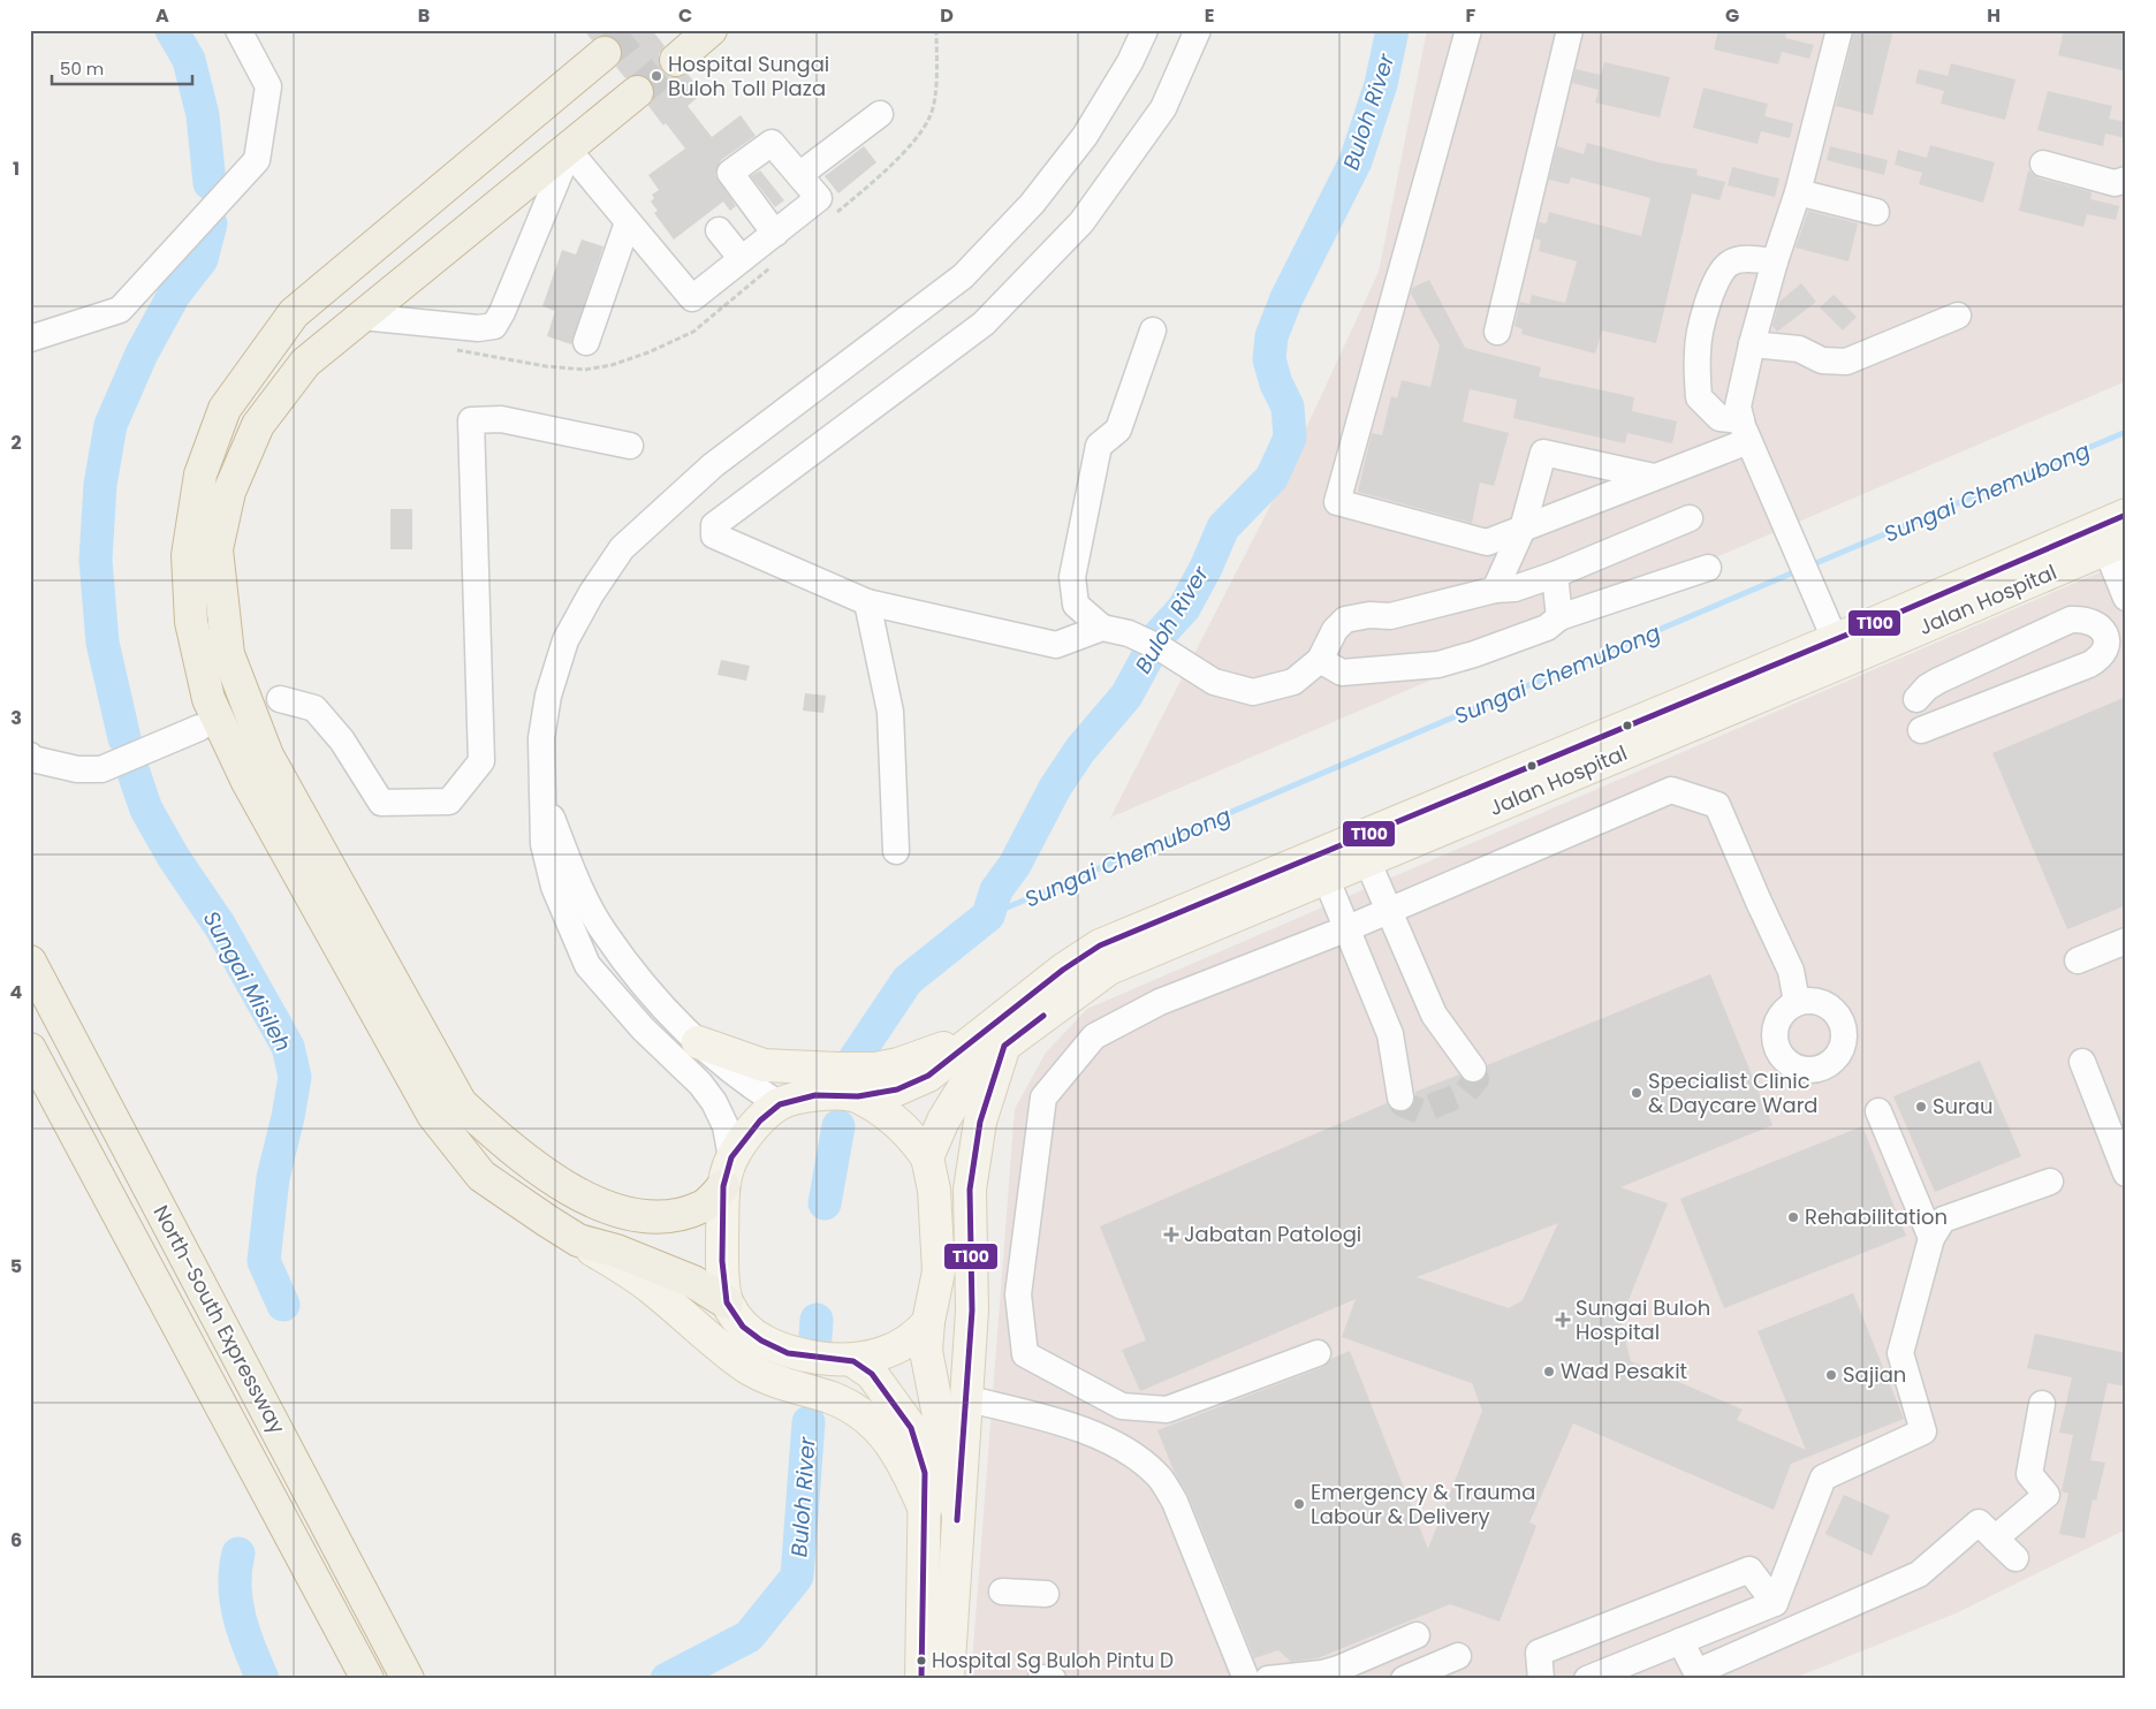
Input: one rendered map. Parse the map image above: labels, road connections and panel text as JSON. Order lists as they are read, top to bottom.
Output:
{
  "streets": {
    "highway": ["North–South Expressway"],
    "main road": ["Jalan Hospital"]
  },
  "water": ["Buloh River", "Sungai Chemubong", "Sungai Misileh"],
  "places": {
    "other": [
      "Hospital Sungai Buloh Toll Plaza",
      "Specialist Clinic & Daycare Ward",
      "Surau",
      "Rehabilitation",
      "Wad Pesakit",
      "Sajian",
      "Emergency & Trauma Labour & Delivery",
      "Hospital Sg Buloh Pintu D"
    ],
    "health": ["Jabatan Patologi", "Sungai Buloh Hospital"]
  },
  "lines": ["transit line T100"],
  "scale_bar": "50 m",
  "grid": {
    "columns": [
      "A",
      "B",
      "C",
      "D",
      "E",
      "F",
      "G",
      "H"
    ],
    "rows": [
      "1",
      "2",
      "3",
      "4",
      "5",
      "6"
    ]
  }
}
